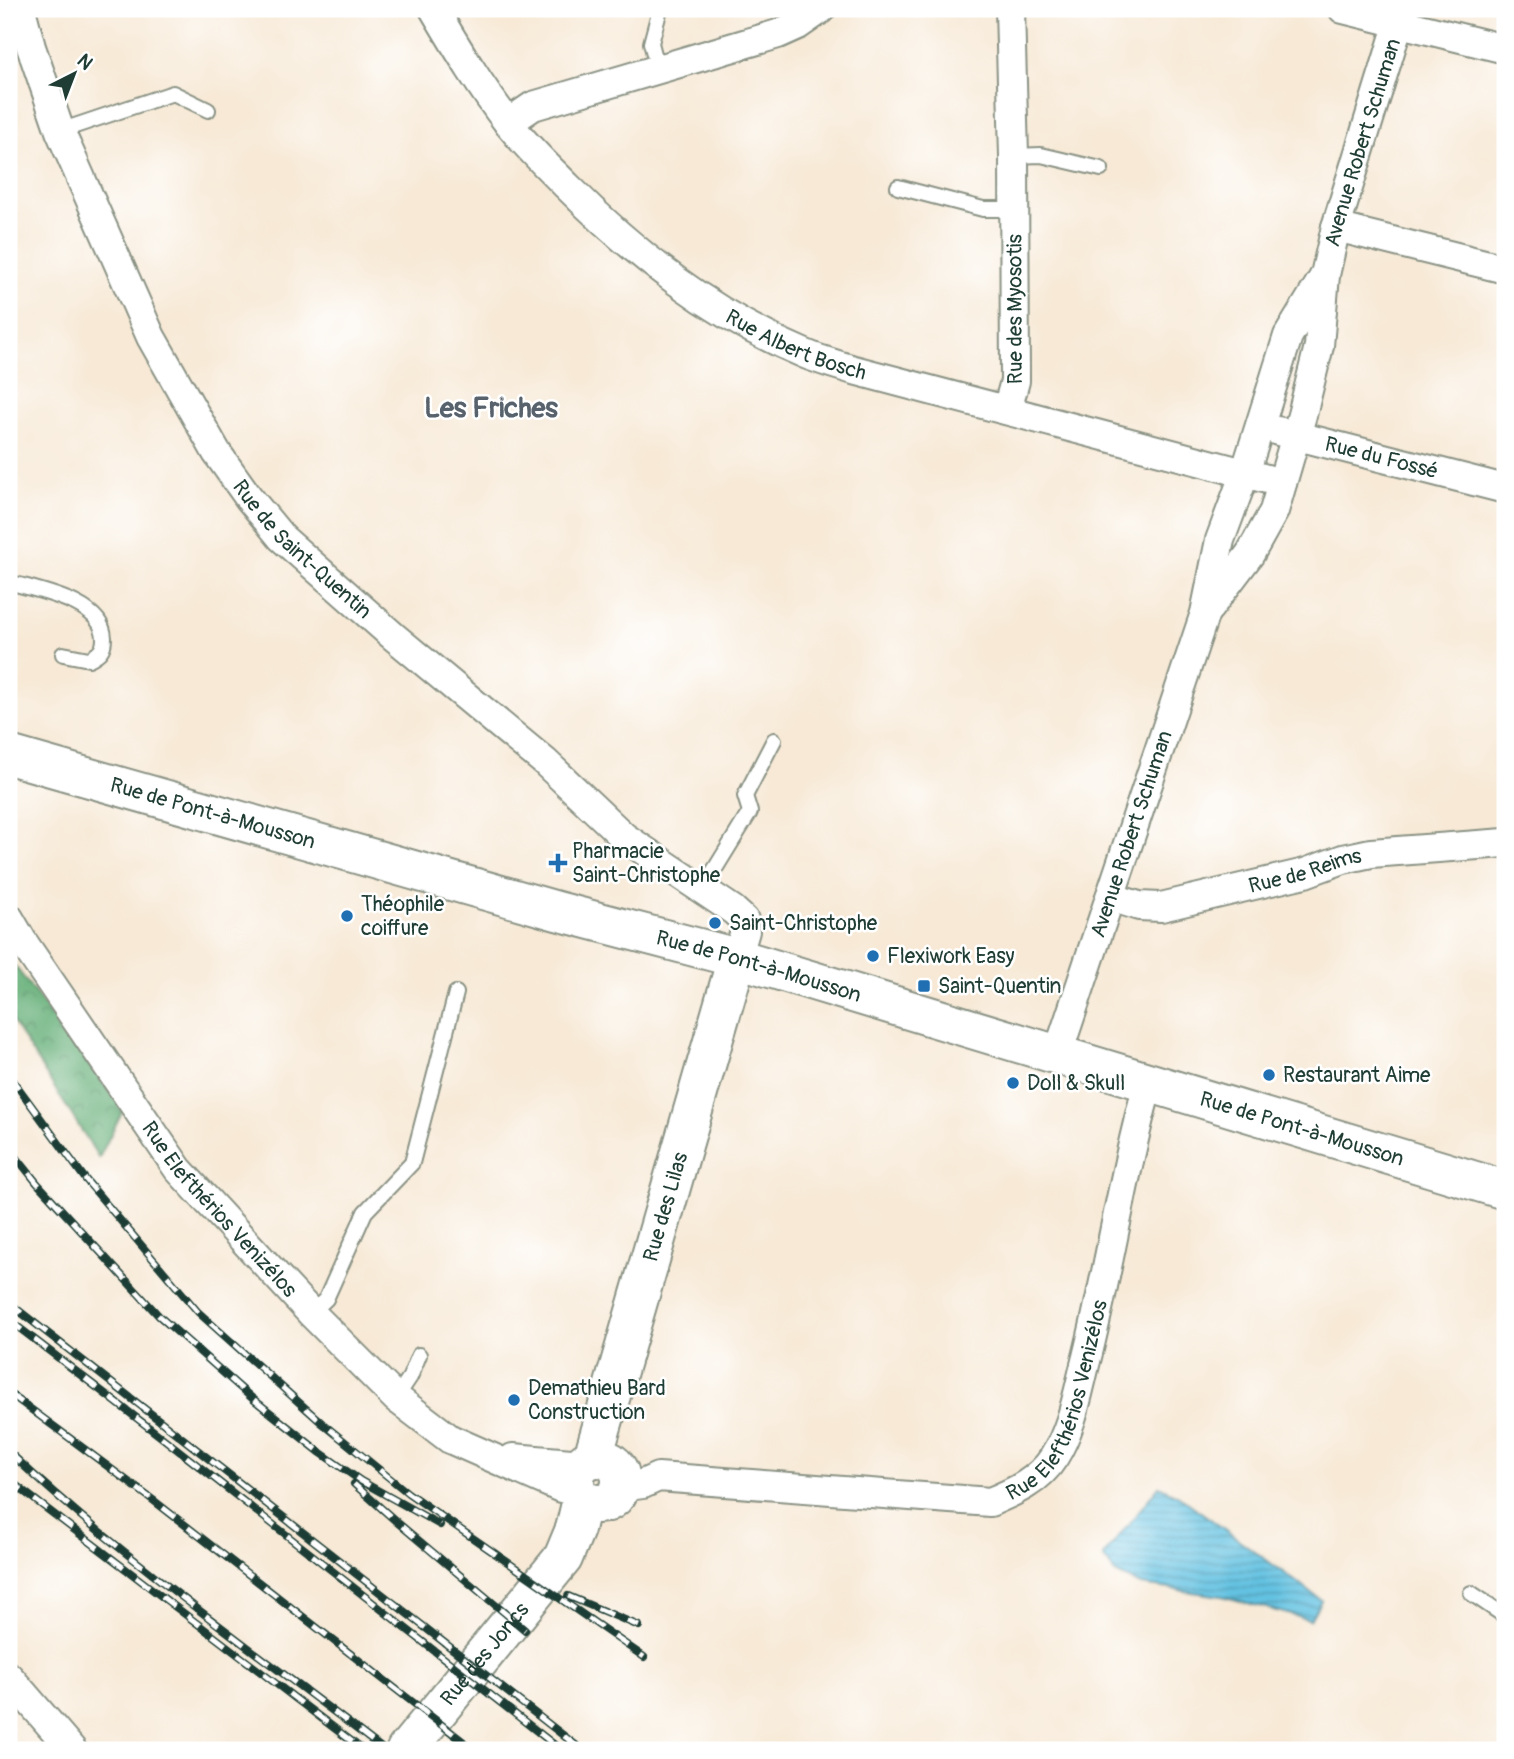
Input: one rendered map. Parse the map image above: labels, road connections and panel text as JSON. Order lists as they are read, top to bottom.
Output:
{
  "streets": {
    "main road": ["Rue de Pont-à-Mousson", "Rue des Lilas", "Rue des Joncs"],
    "street": [
      "Avenue Robert Schuman",
      "Rue des Myosotis",
      "Rue Albert Bosch",
      "Rue du Fossé",
      "Rue de Saint-Quentin",
      "Rue de Reims",
      "Rue Elefthérios Venizélos"
    ]
  },
  "crossings": [
    ["Avenue Robert Schuman", "Rue Albert Bosch"],
    ["Avenue Robert Schuman", "Rue du Fossé"],
    ["Avenue Robert Schuman", "Rue de Pont-à-Mousson"],
    ["Avenue Robert Schuman", "Rue de Reims"],
    ["Rue des Myosotis", "Rue Albert Bosch"],
    ["Rue de Saint-Quentin", "Rue de Pont-à-Mousson"],
    ["Rue de Saint-Quentin", "Rue des Lilas"],
    ["Rue de Pont-à-Mousson", "Rue Elefthérios Venizélos"],
    ["Rue de Pont-à-Mousson", "Rue des Lilas"],
    ["Rue Elefthérios Venizélos", "Rue des Lilas"],
    ["Rue Elefthérios Venizélos", "Rue des Joncs"],
    ["Rue des Lilas", "Rue des Joncs"]
  ],
  "districts": ["Les Friches"],
  "places": {
    "health": ["Pharmacie Saint-Christophe"],
    "other": [
      "Théophile coiffure",
      "Saint-Christophe",
      "Flexiwork Easy",
      "Restaurant Aime",
      "Doll & Skull",
      "Demathieu Bard Construction"
    ],
    "transit": ["Saint-Quentin"]
  },
  "north": "top right"
}
